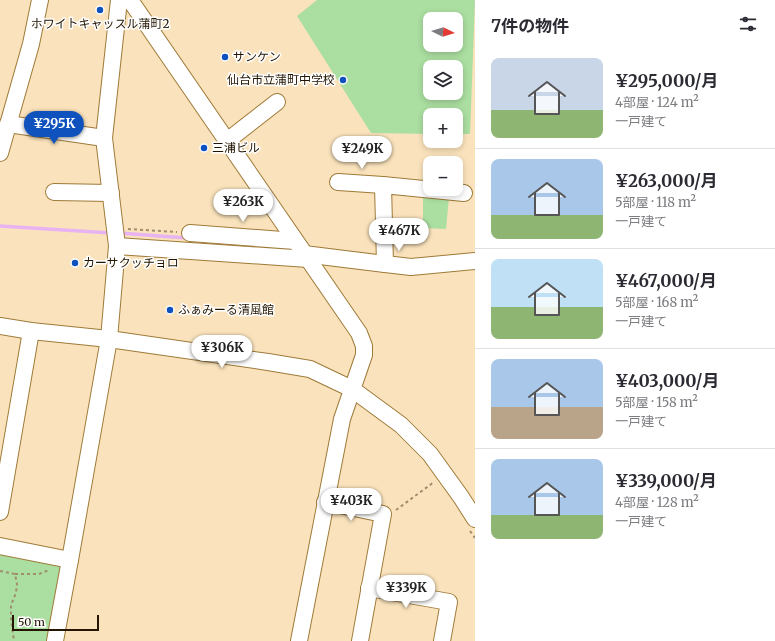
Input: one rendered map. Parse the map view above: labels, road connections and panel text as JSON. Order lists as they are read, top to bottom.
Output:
{
  "places": [
    "ホワイトキャッスル蒲町2",
    "サンケン",
    "仙台市立蒲町中学校",
    "三浦ビル",
    "カーサクッチョロ",
    "ふぁみーる清風館"
  ],
  "scale_bar": "50 m",
  "north": "right",
  "page": {
    "heading": "7件の物件",
    "map_buttons": ["+", "−"],
    "list": [
      {
        "name": "¥295,000/月",
        "note": "4部屋 · 124 m² · 一戸建て"
      },
      {
        "name": "¥263,000/月",
        "note": "5部屋 · 118 m² · 一戸建て"
      },
      {
        "name": "¥467,000/月",
        "note": "5部屋 · 168 m² · 一戸建て"
      },
      {
        "name": "¥403,000/月",
        "note": "5部屋 · 158 m² · 一戸建て"
      },
      {
        "name": "¥339,000/月",
        "note": "4部屋 · 128 m² · 一戸建て"
      }
    ],
    "price": [
      "¥295K",
      "¥249K",
      "¥263K",
      "¥467K",
      "¥306K",
      "¥403K",
      "¥339K"
    ],
    "scale": "50 m"
  }
}
